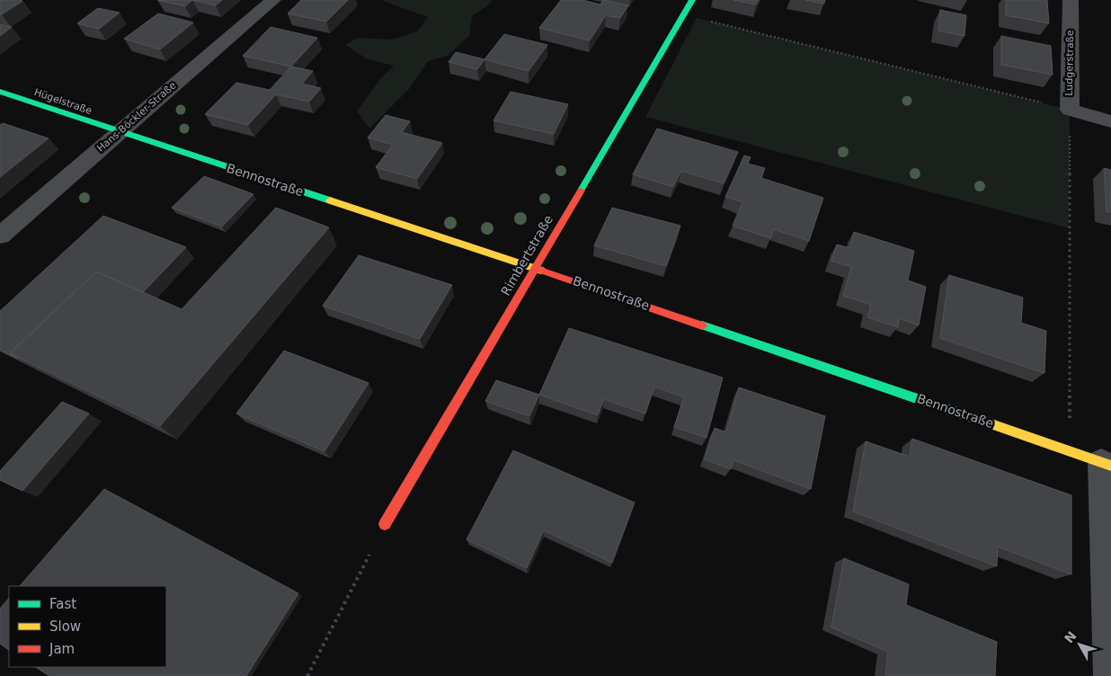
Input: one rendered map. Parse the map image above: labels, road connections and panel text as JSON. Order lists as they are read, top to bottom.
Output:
{
  "streets": {
    "street": [
      "Ludgerstraße",
      "Hügelstraße",
      "Hans-Böckler-Straße",
      "Bennostraße",
      "Rimbertstraße"
    ]
  },
  "crossings": [
    ["Hügelstraße", "Hans-Böckler-Straße"],
    ["Hügelstraße", "Bennostraße"],
    ["Hans-Böckler-Straße", "Bennostraße"],
    ["Bennostraße", "Rimbertstraße"]
  ],
  "legend": ["Fast", "Slow", "Jam"],
  "north": "top left"
}
